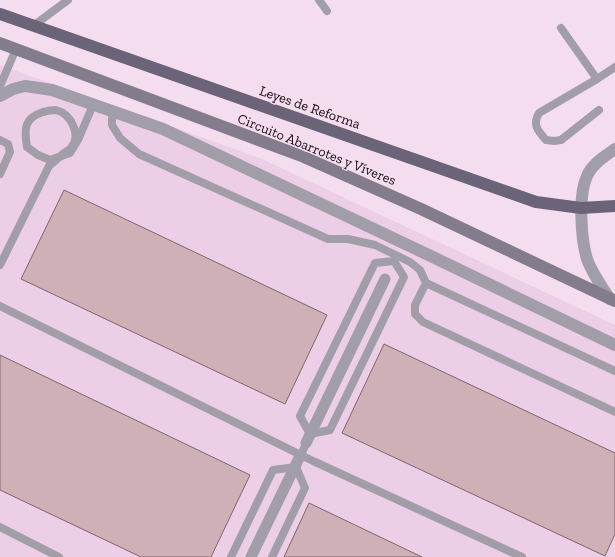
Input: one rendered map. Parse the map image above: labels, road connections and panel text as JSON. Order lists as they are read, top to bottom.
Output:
{
  "streets": {
    "main road": ["Leyes de Reforma", "Circuito Abarrotes y Víveres"]
  }
}
